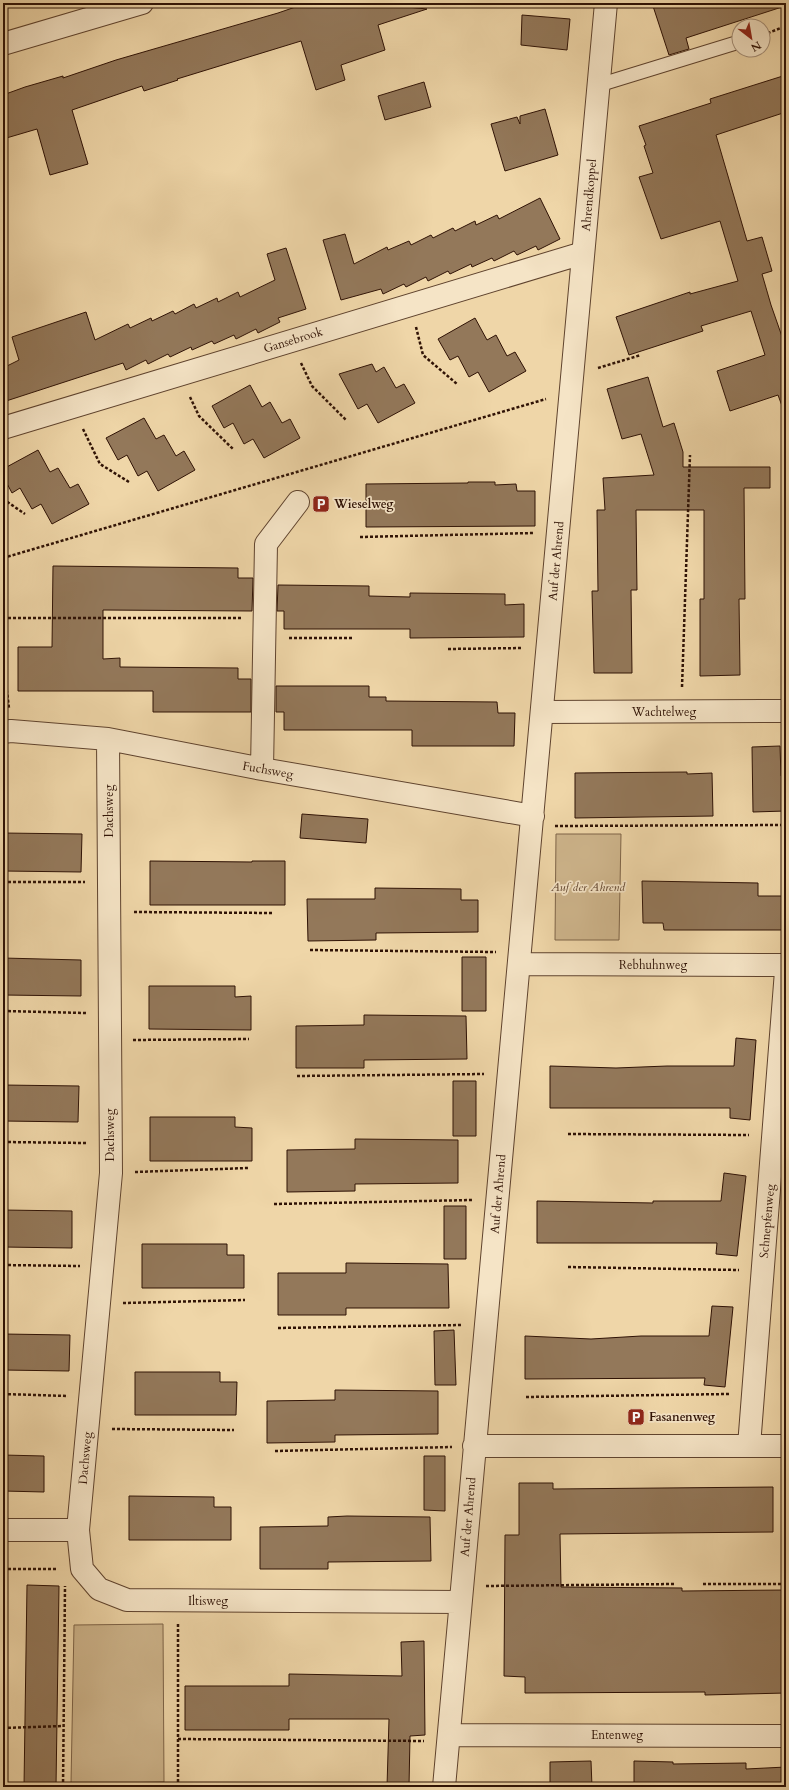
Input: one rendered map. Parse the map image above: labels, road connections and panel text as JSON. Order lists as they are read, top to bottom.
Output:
{
  "streets": {
    "street": [
      "Ahrendkoppel",
      "Gansebrook",
      "Auf der Ahrend",
      "Wachtelweg",
      "Fuchsweg",
      "Dachsweg",
      "Rebhuhnweg",
      "Schnepfenweg",
      "Iltisweg",
      "Entenweg"
    ]
  },
  "crossings": [
    ["Ahrendkoppel", "Gansebrook"],
    ["Ahrendkoppel", "Auf der Ahrend"],
    ["Auf der Ahrend", "Wachtelweg"],
    ["Auf der Ahrend", "Fuchsweg"],
    ["Auf der Ahrend", "Rebhuhnweg"],
    ["Auf der Ahrend", "Iltisweg"],
    ["Auf der Ahrend", "Entenweg"],
    ["Fuchsweg", "Dachsweg"],
    ["Dachsweg", "Iltisweg"]
  ],
  "parks": ["Auf der Ahrend"],
  "places": {
    "parking": ["Wieselweg", "Fasanenweg"]
  },
  "north": "bottom right"
}
